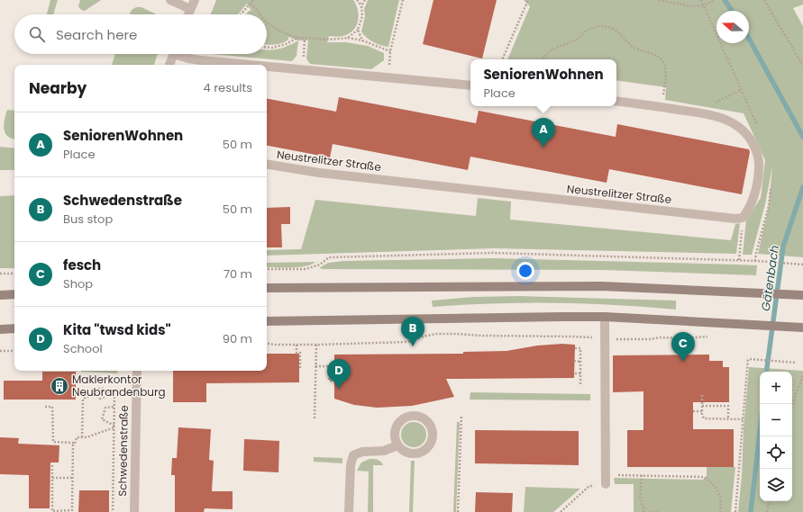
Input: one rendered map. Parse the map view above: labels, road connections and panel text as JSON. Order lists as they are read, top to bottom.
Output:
{
  "streets": {
    "street": ["Neustrelitzer Straße", "Schwedenstraße"]
  },
  "water": ["Gätenbach"],
  "places": {
    "building": ["Maklerkontor Neubrandenburg"]
  },
  "north": "left",
  "page": {
    "search": "Search here",
    "popup": ["SeniorenWohnen", "Place"],
    "heading": ["Nearby", "4 results"],
    "list": [
      {
        "mark": "A",
        "name": "SeniorenWohnen",
        "note": "Place",
        "value": "50 m"
      },
      {
        "mark": "B",
        "name": "Schwedenstraße",
        "note": "Bus stop",
        "value": "50 m"
      },
      {
        "mark": "C",
        "name": "fesch",
        "note": "Shop",
        "value": "70 m"
      },
      {
        "mark": "D",
        "name": "Kita \"twsd kids\"",
        "note": "School",
        "value": "90 m"
      }
    ],
    "pins": [
      "A",
      "B",
      "C",
      "D"
    ],
    "map_buttons": ["+", "−"]
  }
}
